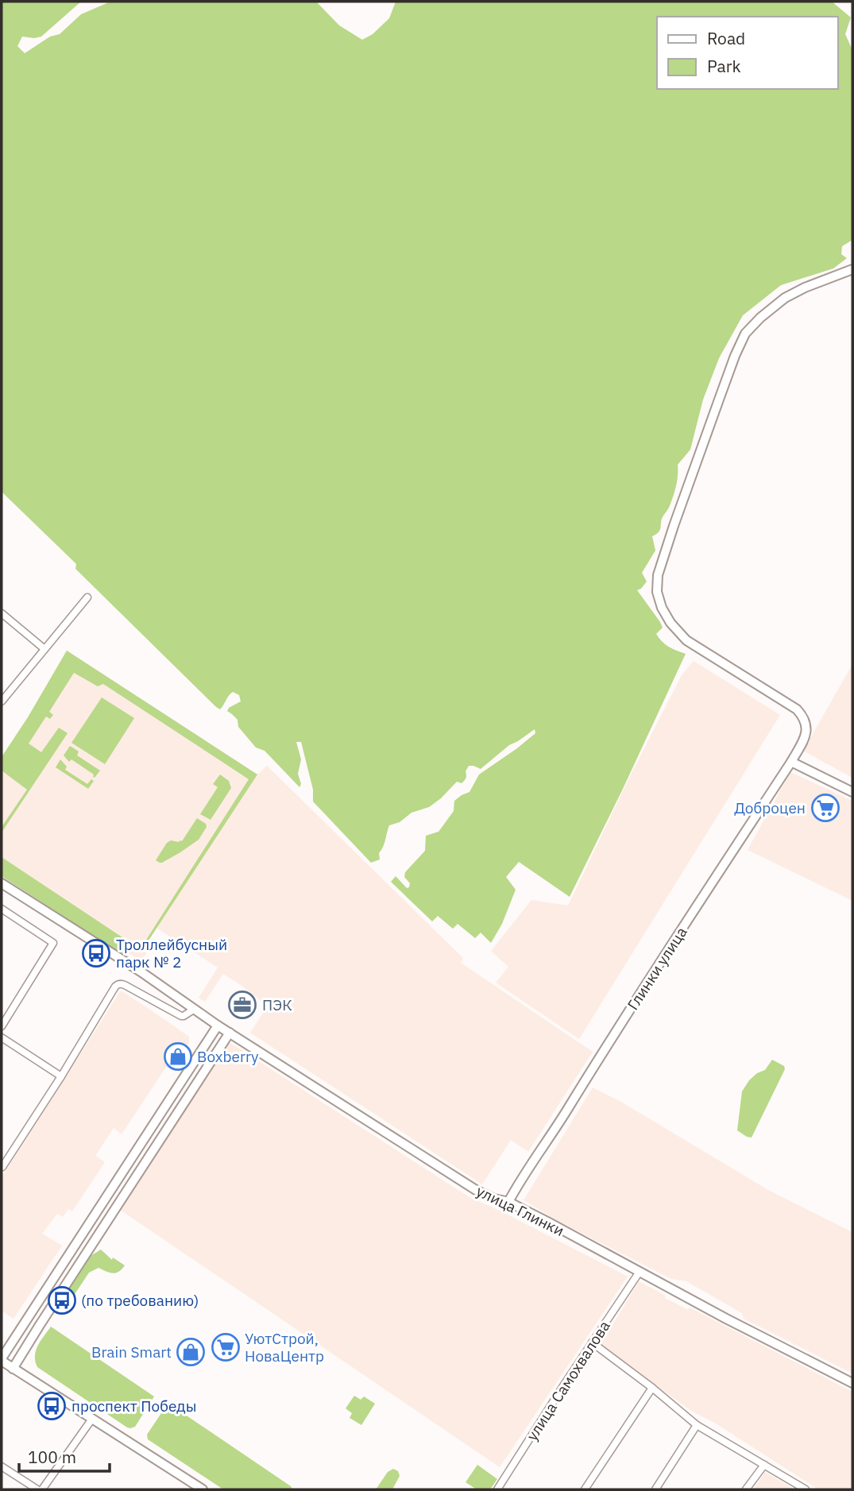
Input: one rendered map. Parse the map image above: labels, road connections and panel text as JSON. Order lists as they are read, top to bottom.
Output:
{
  "streets": {
    "main road": ["Глинки улица", "улица Глинки"],
    "street": ["улица Самохвалова"]
  },
  "crossings": [
    ["Глинки улица", "улица Глинки"],
    ["улица Глинки", "улица Самохвалова"]
  ],
  "places": {
    "supermarket": ["Доброцен", "УютСтрой, НоваЦентр"],
    "bus stop": ["Троллейбусный парк № 2", "(по требованию)", "проспект Победы"],
    "office": ["ПЭК"],
    "shop": ["Boxberry", "Brain Smart"]
  },
  "legend": ["Road", "Park"],
  "scale_bar": "100 m"
}
